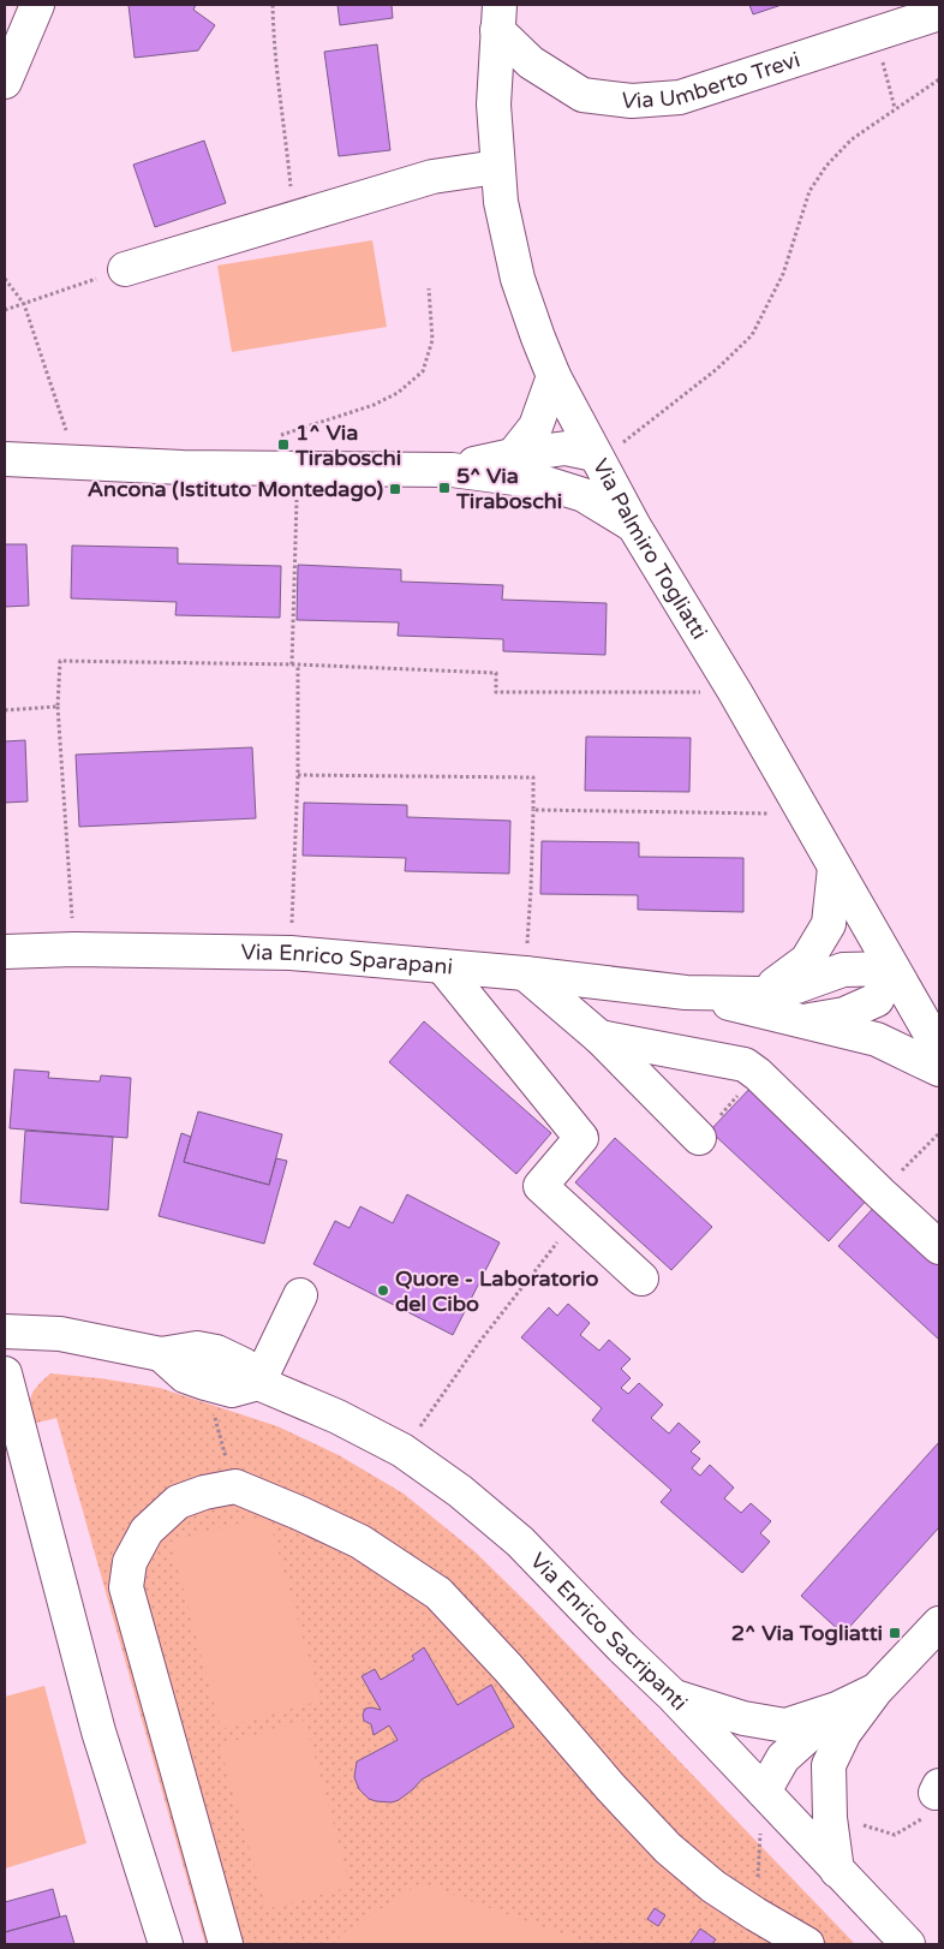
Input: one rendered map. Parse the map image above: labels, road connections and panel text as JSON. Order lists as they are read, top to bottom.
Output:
{
  "streets": {
    "street": [
      "Via Umberto Trevi",
      "Via Palmiro Togliatti",
      "Via Enrico Sparapani",
      "Via Enrico Sacripanti"
    ]
  },
  "crossings": [
    ["Via Umberto Trevi", "Via Palmiro Togliatti"],
    ["Via Palmiro Togliatti", "Via Enrico Sparapani"]
  ],
  "places": {
    "transit": [
      "1^ Via Tiraboschi",
      "5^ Via Tiraboschi",
      "Ancona (Istituto Montedago)",
      "2^ Via Togliatti"
    ],
    "other": ["Quore - Laboratorio del Cibo"]
  }
}
